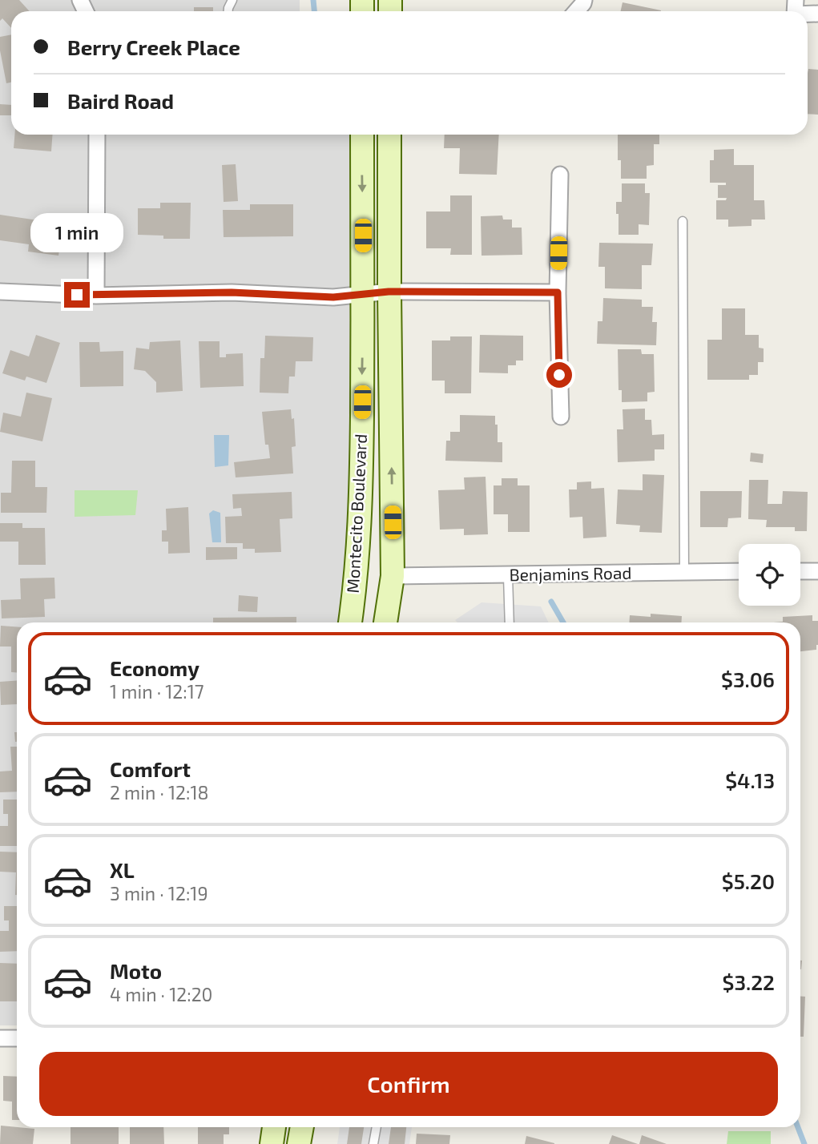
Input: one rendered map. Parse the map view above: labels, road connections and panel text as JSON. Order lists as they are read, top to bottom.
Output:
{
  "streets": {
    "main road": ["Montecito Boulevard"],
    "street": ["Benjamins Road"]
  },
  "crossings": [
    ["Montecito Boulevard", "Benjamins Road"]
  ],
  "page": {
    "banner": ["Berry Creek Place", "Baird Road"],
    "bubble": "1 min",
    "list": [
      {
        "name": "Economy",
        "note": "1 min · 12:17",
        "value": "$3.06"
      },
      {
        "name": "Comfort",
        "note": "2 min · 12:18",
        "value": "$4.13"
      },
      {
        "name": "XL",
        "note": "3 min · 12:19",
        "value": "$5.20"
      },
      {
        "name": "Moto",
        "note": "4 min · 12:20",
        "value": "$3.22"
      }
    ],
    "buttons": "Confirm"
  }
}
